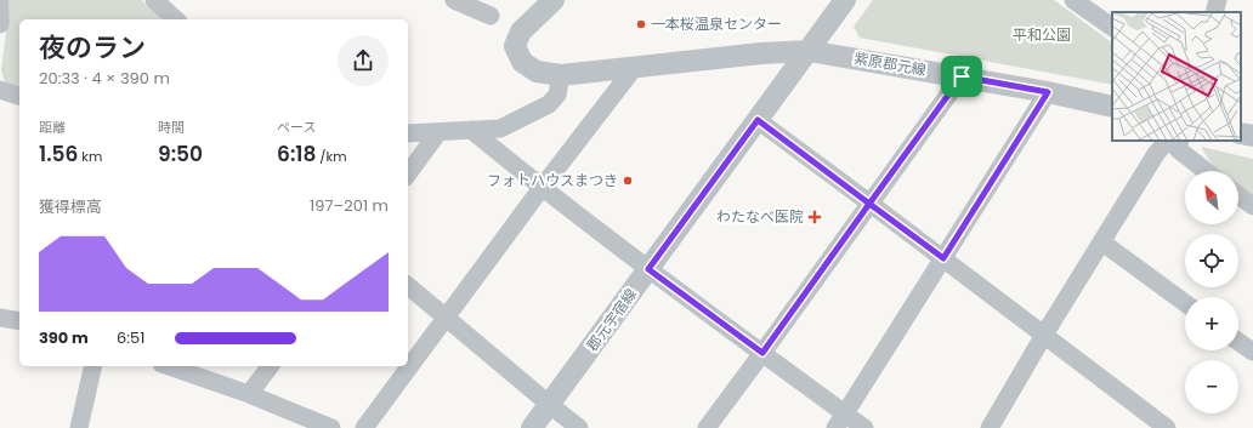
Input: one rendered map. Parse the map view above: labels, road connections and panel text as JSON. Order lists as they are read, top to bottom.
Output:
{
  "streets": {
    "street": ["紫原郡元線", "郡元宇宿線"]
  },
  "crossings": [
    ["紫原郡元線", "郡元宇宿線"]
  ],
  "parks": ["平和公園"],
  "places": {
    "other": ["一本桜温泉センター", "フォトハウスまつき"],
    "health": ["わたなべ医院"]
  },
  "north": "top left",
  "page": {
    "heading": ["夜のラン", "20:33 · 4 × 390 m"],
    "stats": [
      ["距離", "1.56 km"],
      ["時間", "9:50"],
      ["ペース", "6:18 /km"]
    ],
    "map_buttons": ["+", "−"],
    "chart": ["獲得標高", "197–201 m"],
    "list": [
      {
        "name": "390 m",
        "note": "6:51"
      }
    ]
  }
}
